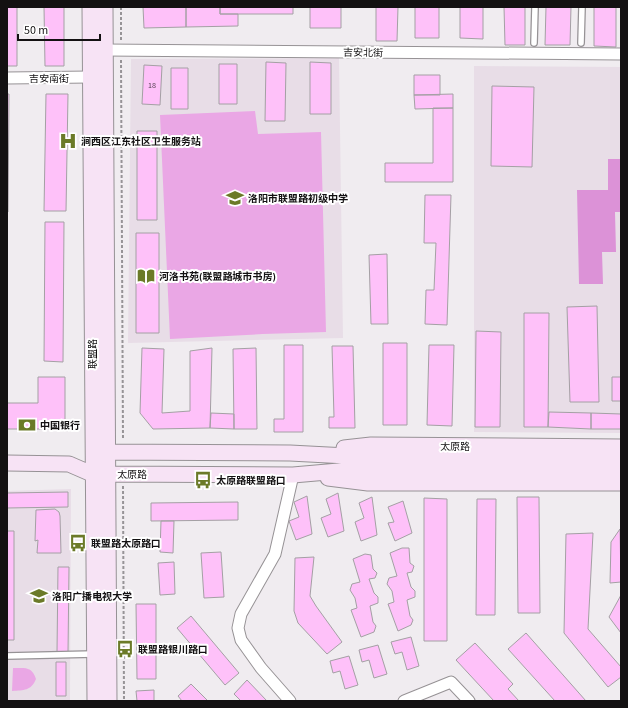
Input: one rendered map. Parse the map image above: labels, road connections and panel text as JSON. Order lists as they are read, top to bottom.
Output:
{
  "streets": {
    "main road": ["联盟路", "太原路"],
    "street": ["吉安北街", "吉安南街"]
  },
  "crossings": [
    ["吉安北街", "联盟路"],
    ["吉安南街", "联盟路"],
    ["联盟路", "太原路"]
  ],
  "places": {
    "hospital": ["涧西区江东社区卫生服务站"],
    "school or university": ["洛阳市联盟路初级中学", "洛阳广播电视大学"],
    "library": ["河洛书苑(联盟路城市书房)"],
    "bank": ["中国银行"],
    "bus stop": ["太原路联盟路口", "联盟路太原路口", "联盟路银川路口"]
  },
  "house_numbers": ["18"],
  "scale_bar": "50 m"
}
